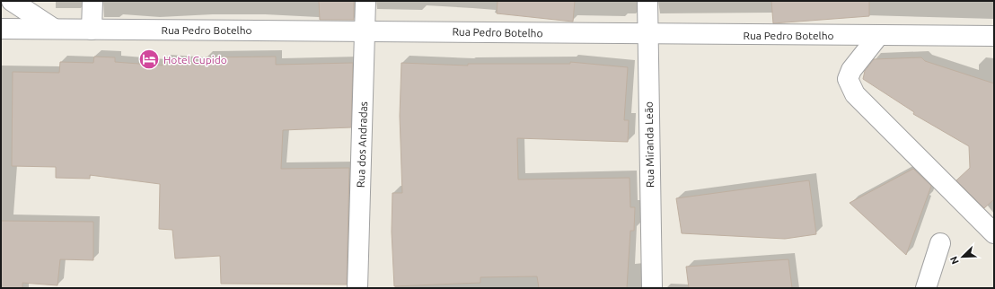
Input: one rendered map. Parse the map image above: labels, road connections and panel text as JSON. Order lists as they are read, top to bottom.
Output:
{
  "streets": {
    "street": ["Rua Pedro Botelho", "Rua dos Andradas", "Rua Miranda Leão"]
  },
  "crossings": [
    ["Rua Pedro Botelho", "Rua dos Andradas"],
    ["Rua Pedro Botelho", "Rua Miranda Leão"]
  ],
  "places": {
    "hotel": ["Hotel Cupido"]
  },
  "north": "bottom left"
}
